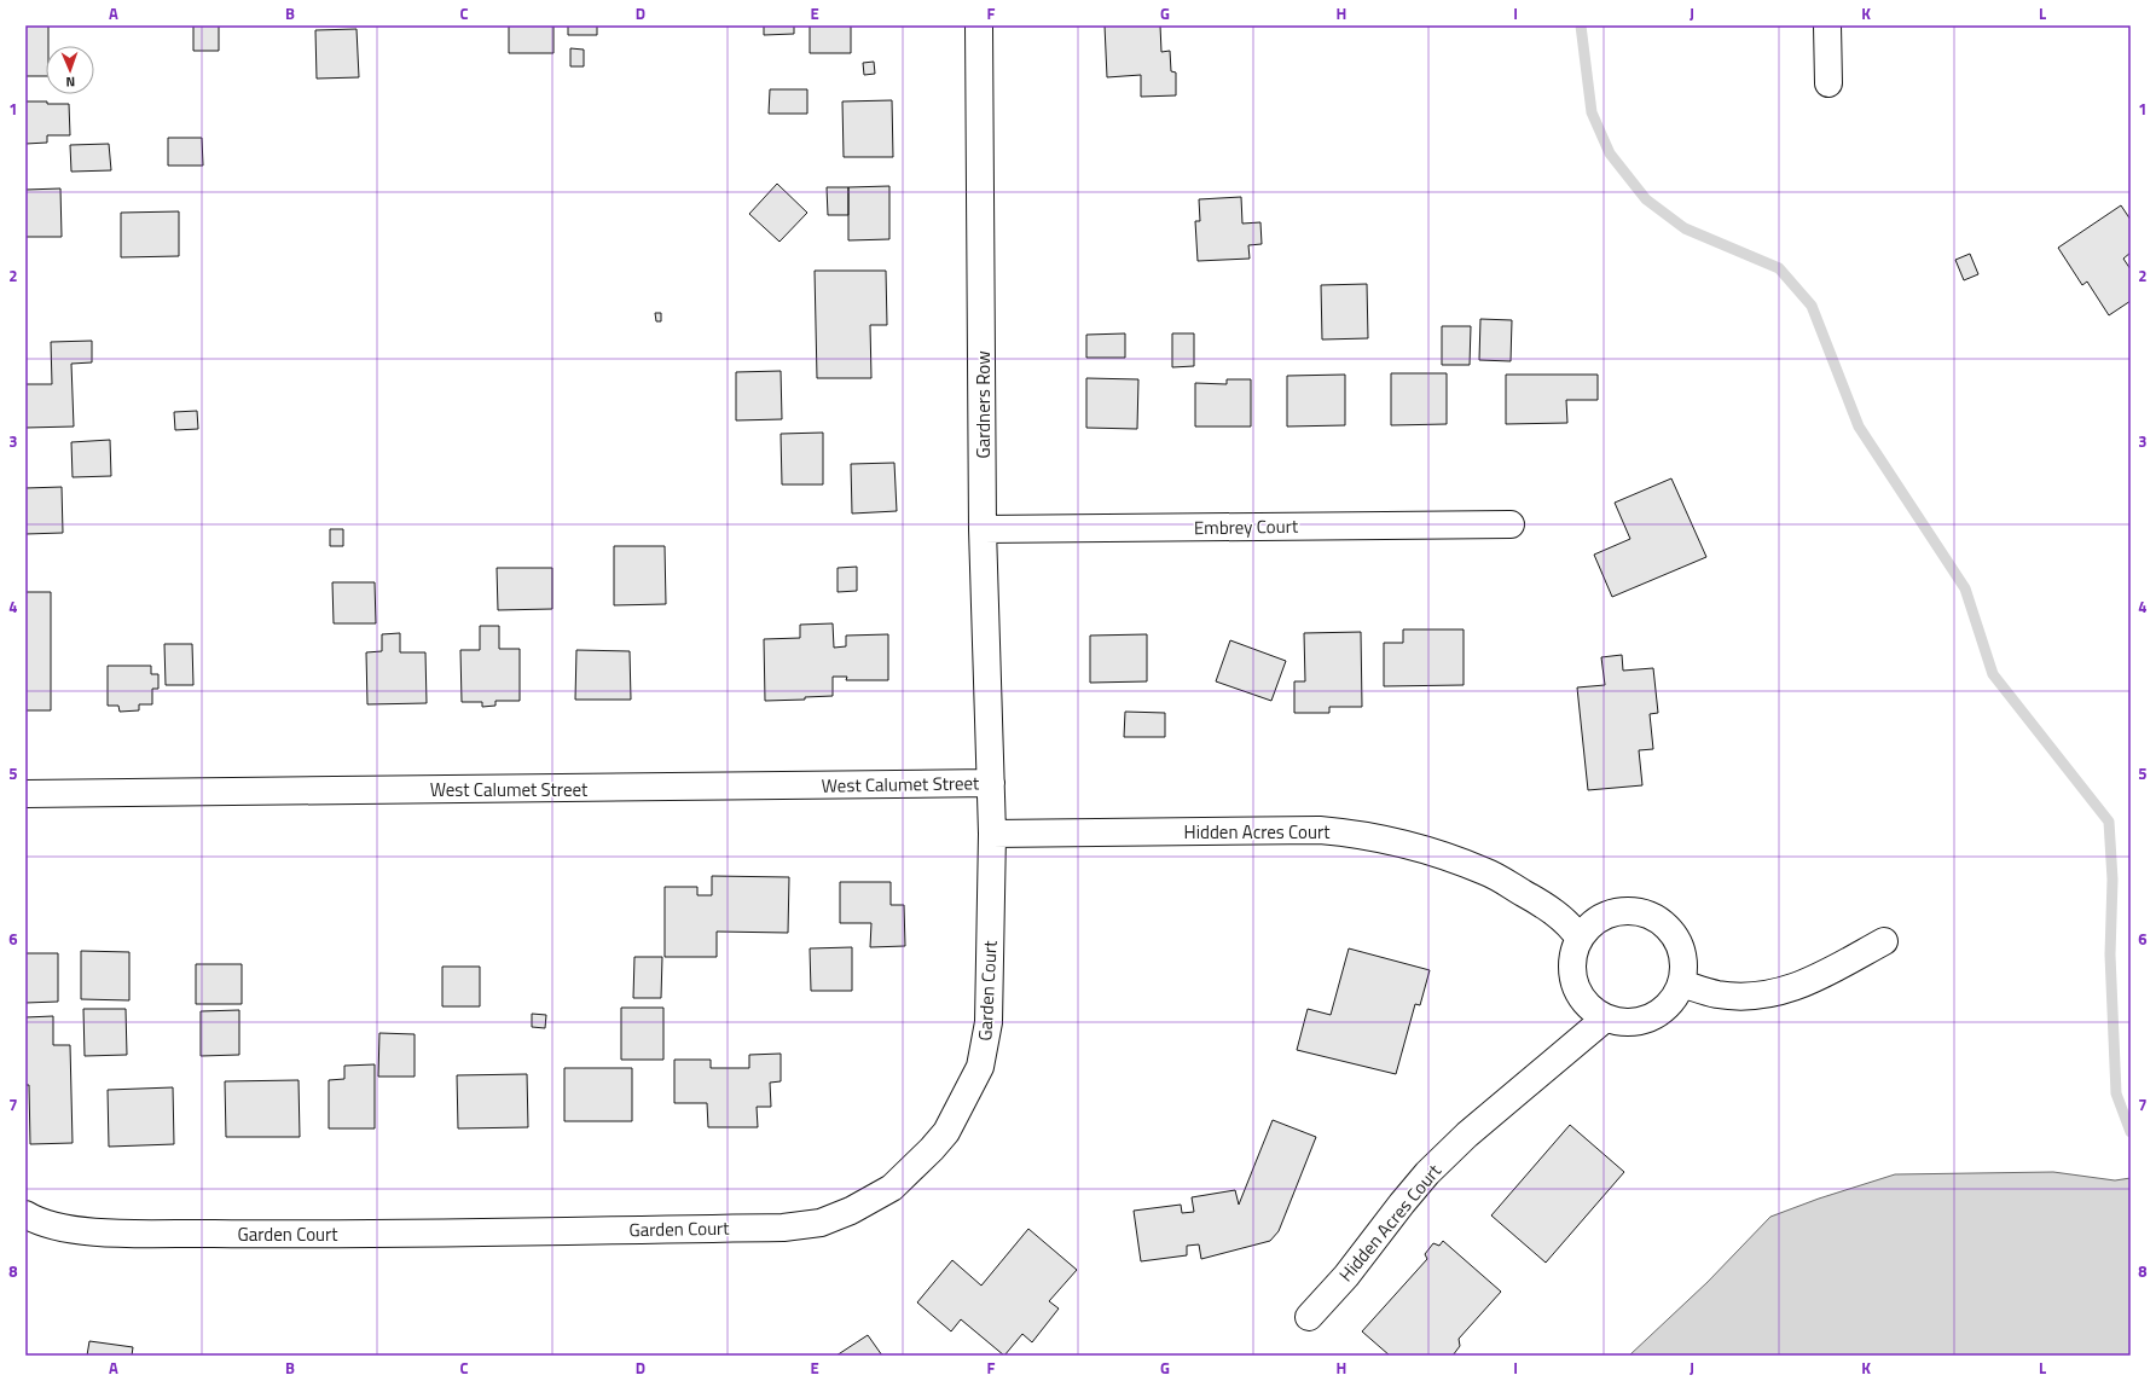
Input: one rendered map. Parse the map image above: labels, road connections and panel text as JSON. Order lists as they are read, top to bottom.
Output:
{
  "streets": {
    "street": [
      "Gardners Row",
      "Embrey Court",
      "West Calumet Street",
      "Hidden Acres Court",
      "Garden Court"
    ]
  },
  "crossings": [
    ["Gardners Row", "Embrey Court"],
    ["Gardners Row", "West Calumet Street"],
    ["Gardners Row", "Garden Court"],
    ["West Calumet Street", "Garden Court"],
    ["Hidden Acres Court", "Garden Court"]
  ],
  "north": "bottom",
  "grid": {
    "columns": [
      "A",
      "B",
      "C",
      "D",
      "E",
      "F",
      "G",
      "H",
      "I",
      "J",
      "K",
      "L"
    ],
    "rows": [
      "1",
      "2",
      "3",
      "4",
      "5",
      "6",
      "7",
      "8"
    ]
  }
}
